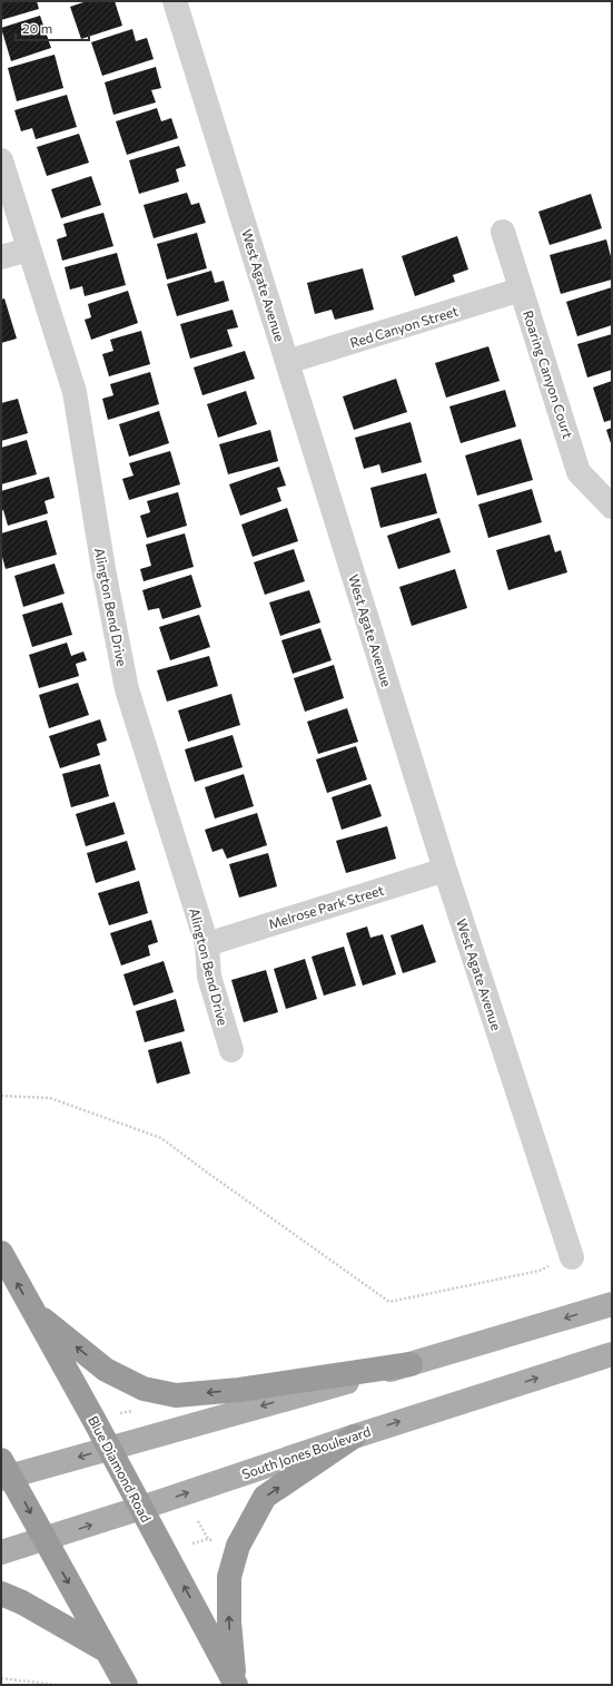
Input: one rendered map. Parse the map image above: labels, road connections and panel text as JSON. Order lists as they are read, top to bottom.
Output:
{
  "streets": {
    "highway": ["Blue Diamond Road"],
    "main road": ["South Jones Boulevard"],
    "street": [
      "West Agate Avenue",
      "Red Canyon Street",
      "Roaring Canyon Court",
      "Alington Bend Drive",
      "Melrose Park Street"
    ]
  },
  "crossings": [
    ["West Agate Avenue", "Red Canyon Street"],
    ["West Agate Avenue", "Melrose Park Street"],
    ["Red Canyon Street", "Roaring Canyon Court"],
    ["Alington Bend Drive", "Melrose Park Street"],
    ["South Jones Boulevard", "Blue Diamond Road"]
  ],
  "scale_bar": "20 m"
}
